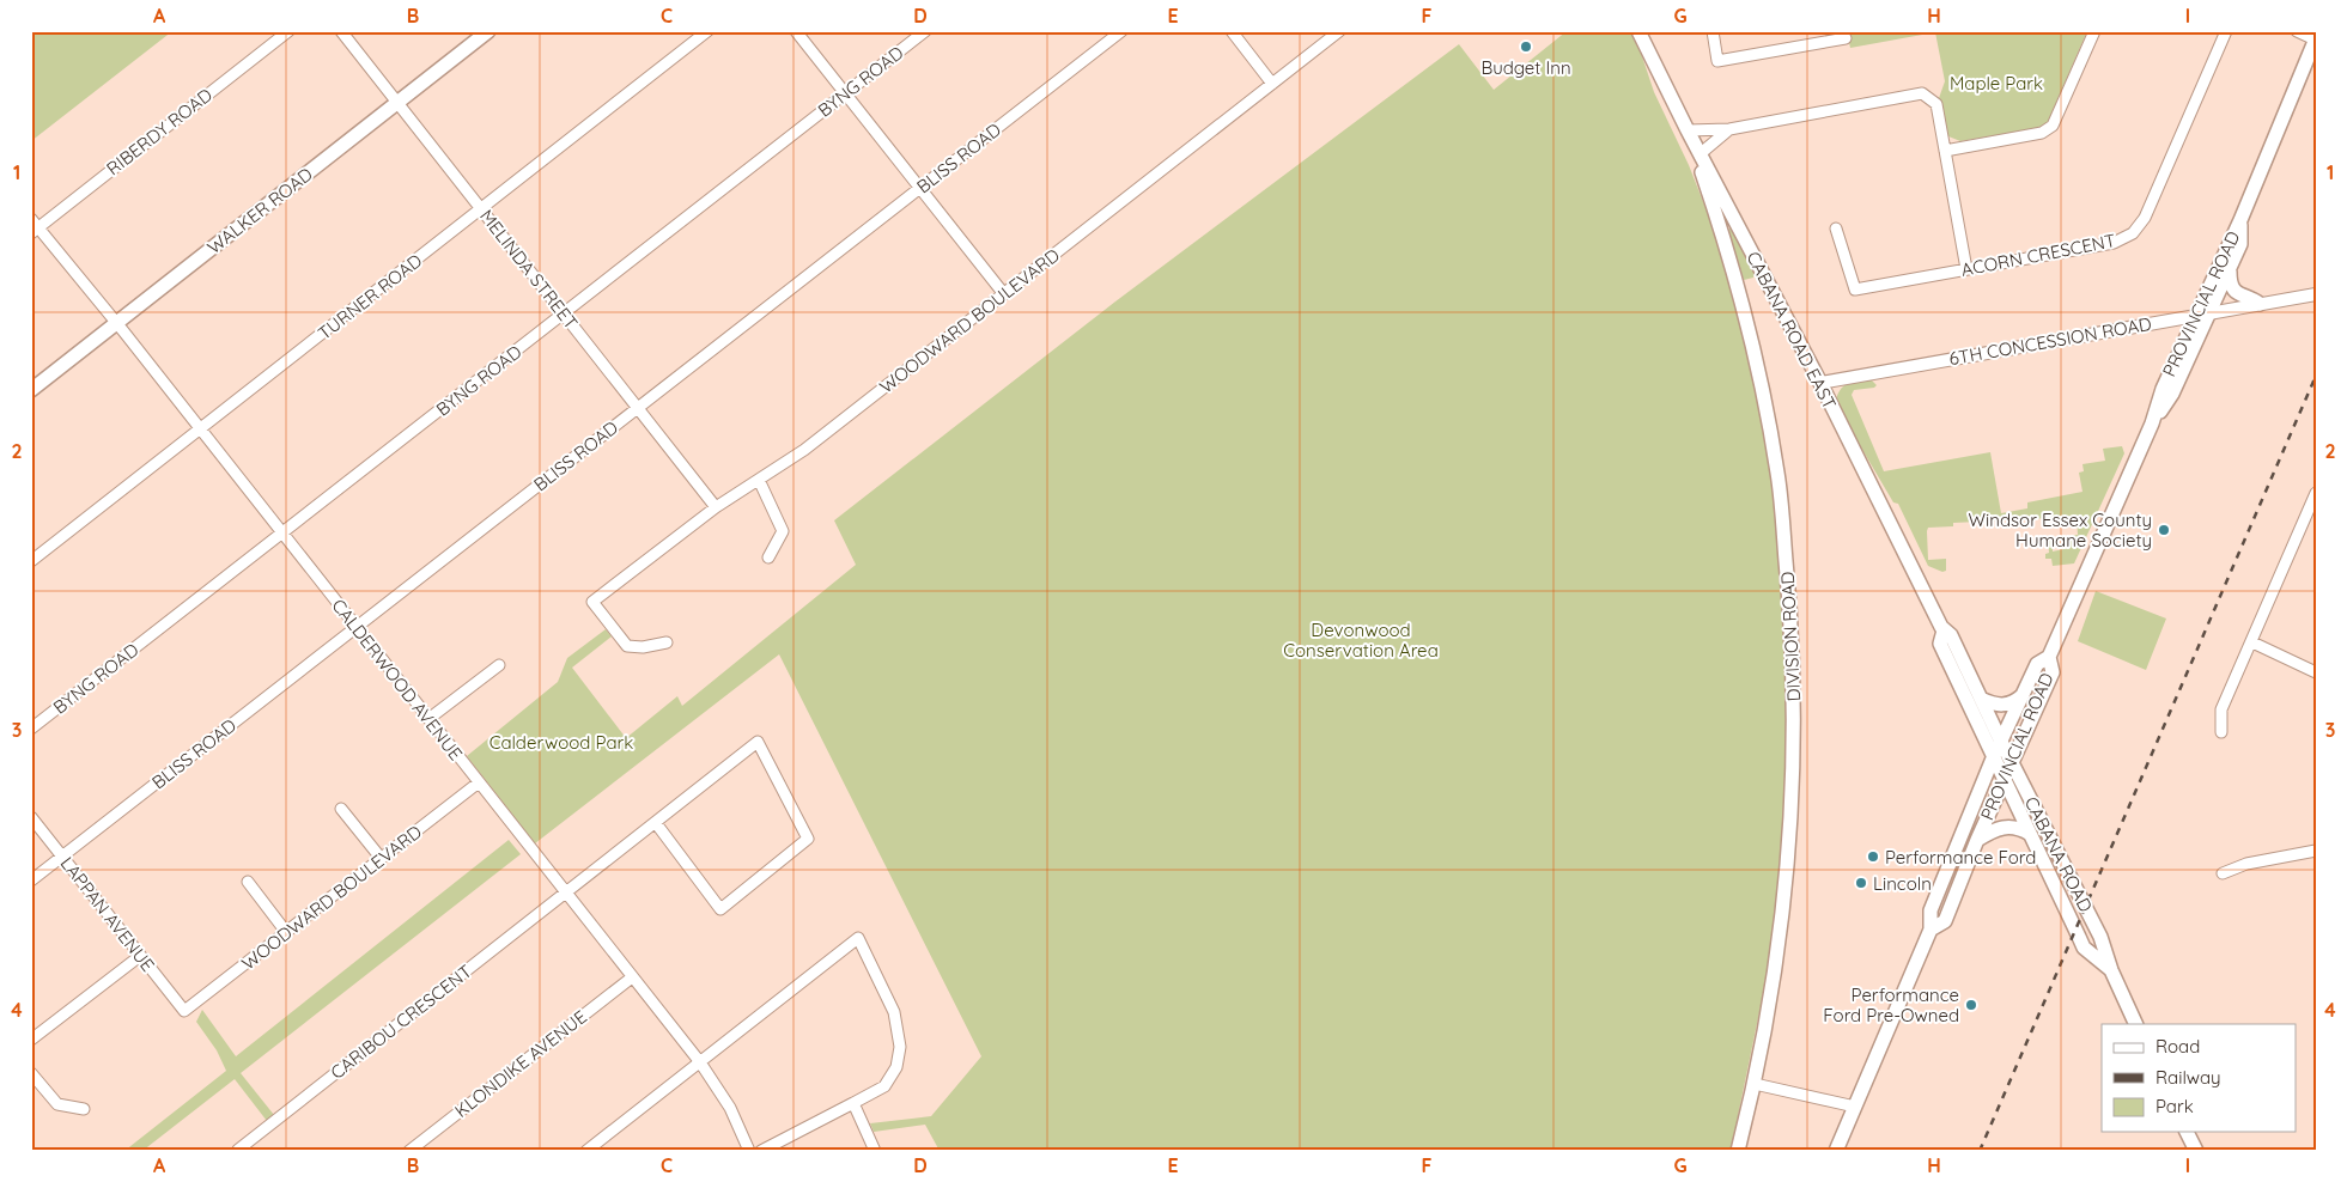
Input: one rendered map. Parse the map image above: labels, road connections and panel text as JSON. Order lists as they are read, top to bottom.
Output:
{
  "streets": {
    "main road": [
      "WALKER ROAD",
      "PROVINCIAL ROAD",
      "CABANA ROAD EAST",
      "DIVISION ROAD",
      "CABANA ROAD"
    ],
    "street": [
      "BYNG ROAD",
      "RIBERDY ROAD",
      "BLISS ROAD",
      "ACORN CRESCENT",
      "MELINDA STREET",
      "TURNER ROAD",
      "WOODWARD BOULEVARD",
      "6TH CONCESSION ROAD",
      "CALDERWOOD AVENUE",
      "LAPPAN AVENUE",
      "CARIBOU CRESCENT",
      "KLONDIKE AVENUE"
    ]
  },
  "crossings": [
    ["BYNG ROAD", "MELINDA STREET"],
    ["BYNG ROAD", "CALDERWOOD AVENUE"],
    ["RIBERDY ROAD", "CALDERWOOD AVENUE"],
    ["BLISS ROAD", "MELINDA STREET"],
    ["BLISS ROAD", "CALDERWOOD AVENUE"],
    ["BLISS ROAD", "LAPPAN AVENUE"],
    ["WALKER ROAD", "MELINDA STREET"],
    ["WALKER ROAD", "CALDERWOOD AVENUE"],
    ["MELINDA STREET", "TURNER ROAD"],
    ["MELINDA STREET", "WOODWARD BOULEVARD"],
    ["TURNER ROAD", "CALDERWOOD AVENUE"],
    ["PROVINCIAL ROAD", "CABANA ROAD EAST"],
    ["PROVINCIAL ROAD", "6TH CONCESSION ROAD"],
    ["PROVINCIAL ROAD", "CABANA ROAD"],
    ["WOODWARD BOULEVARD", "CALDERWOOD AVENUE"],
    ["WOODWARD BOULEVARD", "LAPPAN AVENUE"],
    ["CABANA ROAD EAST", "6TH CONCESSION ROAD"],
    ["CABANA ROAD EAST", "DIVISION ROAD"],
    ["CABANA ROAD EAST", "CABANA ROAD"],
    ["CALDERWOOD AVENUE", "CARIBOU CRESCENT"],
    ["CALDERWOOD AVENUE", "KLONDIKE AVENUE"]
  ],
  "parks": ["Maple Park", "Devonwood Conservation Area", "Calderwood Park"],
  "places": [
    "Budget Inn",
    "Windsor Essex County Humane Society",
    "Performance Ford",
    "Lincoln",
    "Performance Ford Pre-Owned"
  ],
  "legend": ["Road", "Railway", "Park"],
  "grid": {
    "columns": [
      "A",
      "B",
      "C",
      "D",
      "E",
      "F",
      "G",
      "H",
      "I"
    ],
    "rows": [
      "1",
      "2",
      "3",
      "4"
    ]
  }
}
